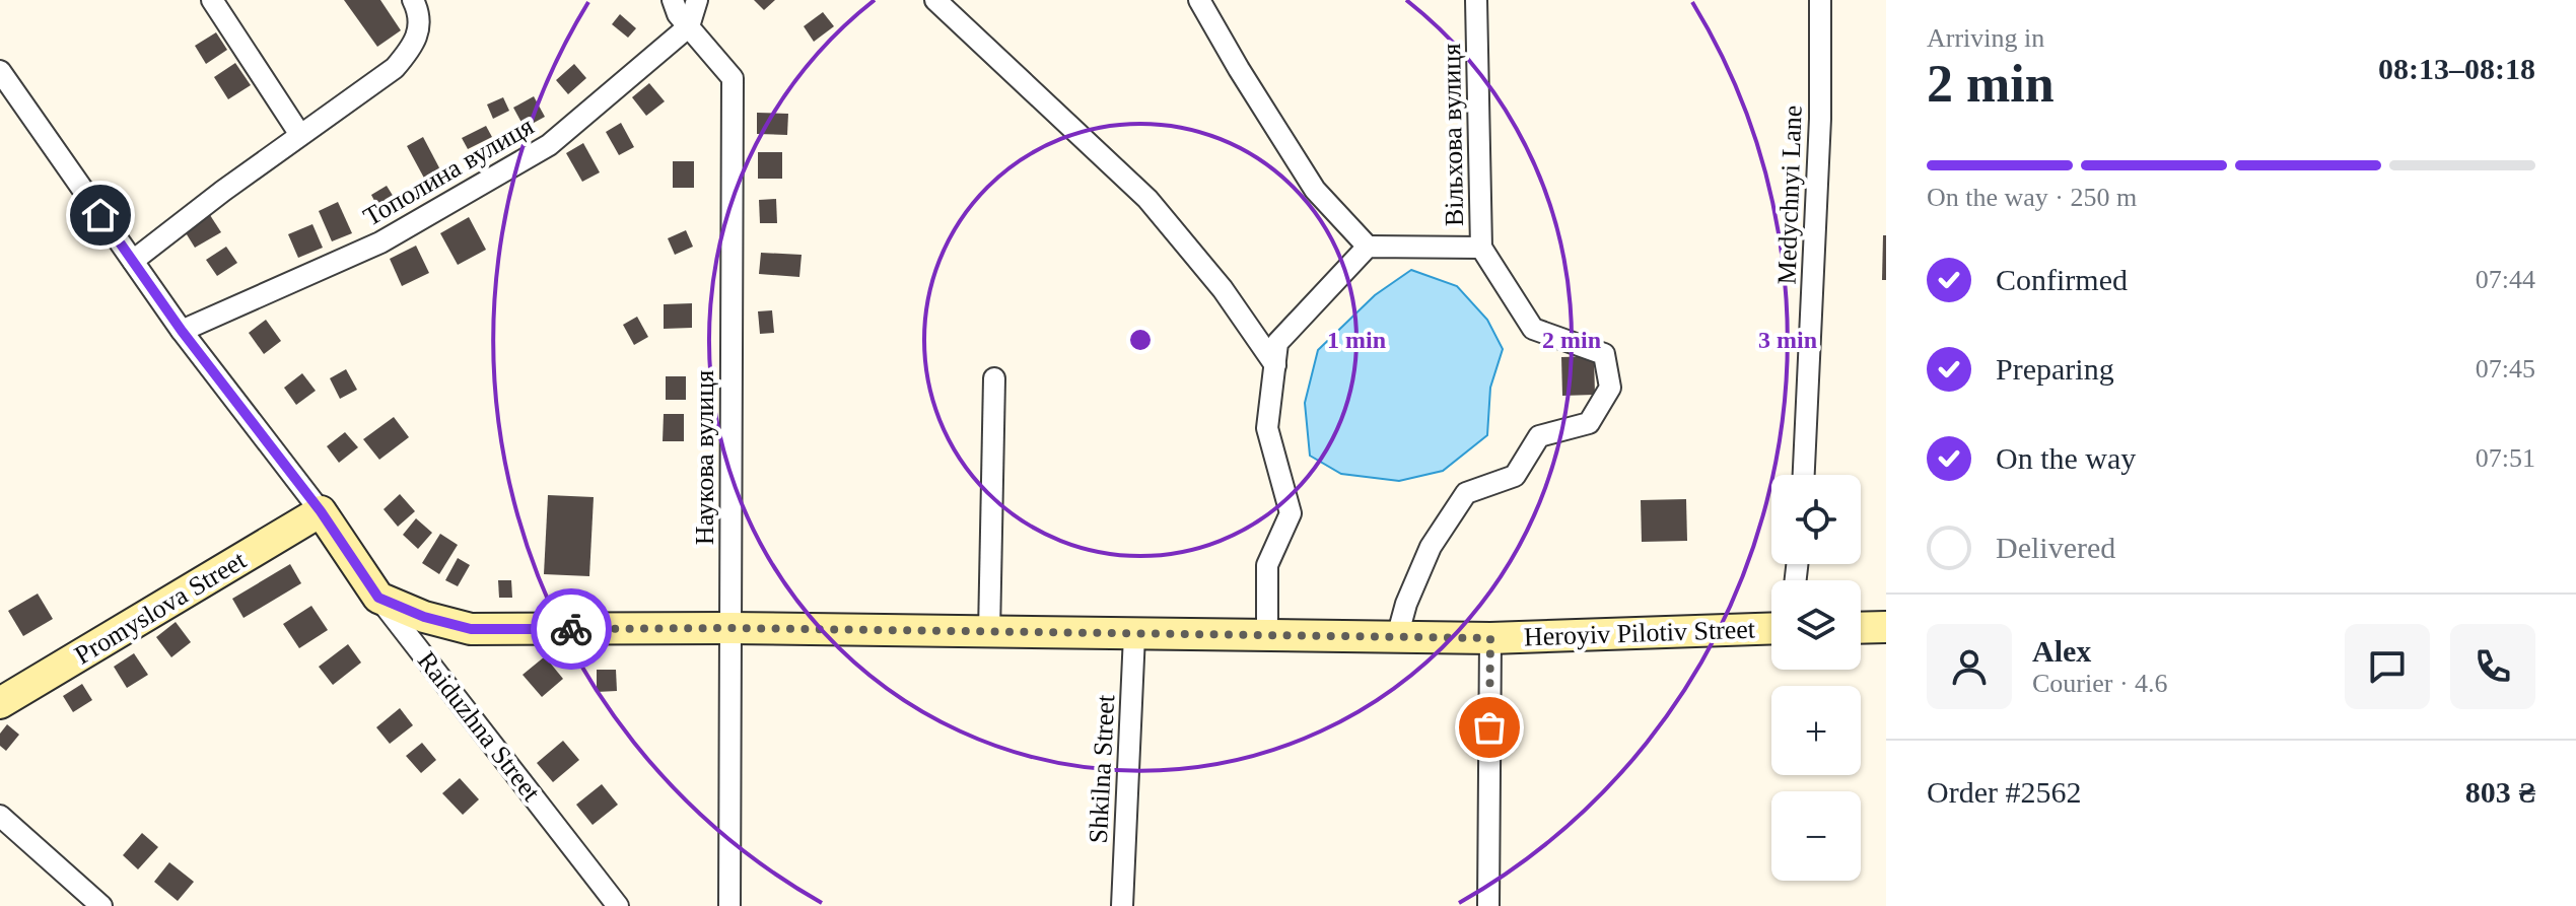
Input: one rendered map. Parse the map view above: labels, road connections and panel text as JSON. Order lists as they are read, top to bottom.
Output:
{
  "streets": {
    "street": [
      "Вільхова вулиця",
      "Тополина вулиця",
      "Medychnyi Lane",
      "Наукова вулиця",
      "Promyslova Street",
      "Heroyiv Pilotiv Street",
      "Raiduzhna Street",
      "Shkilna Street"
    ]
  },
  "crossings": [
    ["Вільхова вулиця", "Heroyiv Pilotiv Street"],
    ["Тополина вулиця", "Наукова вулиця"],
    ["Тополина вулиця", "Raiduzhna Street"],
    ["Наукова вулиця", "Heroyiv Pilotiv Street"],
    ["Promyslova Street", "Raiduzhna Street"],
    ["Heroyiv Pilotiv Street", "Raiduzhna Street"],
    ["Heroyiv Pilotiv Street", "Shkilna Street"]
  ],
  "page": {
    "heading": ["2 min", "Arriving in", "08:13–08:18"],
    "panel": [
      "Alex",
      "Courier · 4.6",
      "Order #2562",
      "803 ₴"
    ],
    "bar": "On the way · 250 m",
    "list": [
      ["Confirmed", "07:44"],
      ["Preparing", "07:45"],
      ["On the way", "07:51"],
      "Delivered"
    ],
    "map_buttons": ["+", "−"]
  },
  "rings": ["1 min", "2 min", "3 min"]
}
